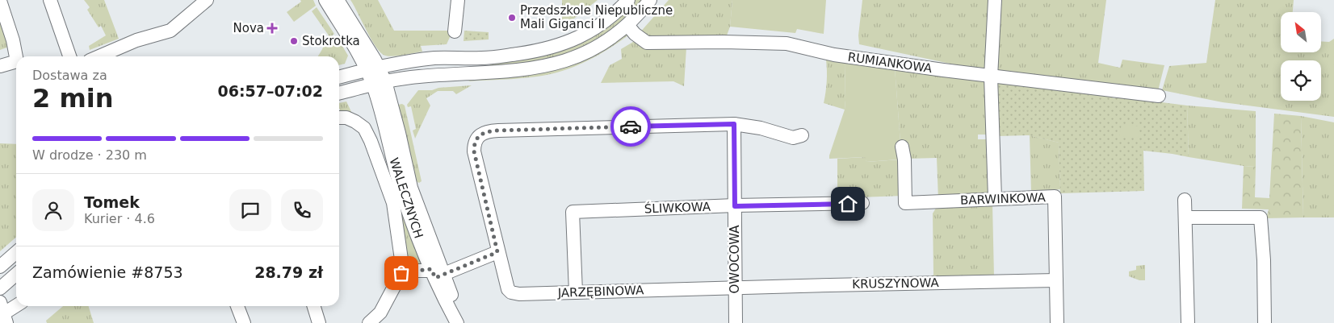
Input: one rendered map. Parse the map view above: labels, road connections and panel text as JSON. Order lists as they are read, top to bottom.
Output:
{
  "streets": {
    "street": [
      "RUMIANKOWA",
      "WALECZNYCH",
      "BARWINKOWA",
      "ŚLIWKOWA",
      "OWOCOWA",
      "KRUSZYNOWA",
      "JARZĘBINOWA"
    ]
  },
  "crossings": [
    ["BARWINKOWA", "KRUSZYNOWA"],
    ["ŚLIWKOWA", "OWOCOWA"],
    ["ŚLIWKOWA", "JARZĘBINOWA"],
    ["OWOCOWA", "KRUSZYNOWA"],
    ["OWOCOWA", "JARZĘBINOWA"],
    ["KRUSZYNOWA", "JARZĘBINOWA"]
  ],
  "places": {
    "other": ["Przedszkole Niepubliczne Mali Giganci II", "Stokrotka"],
    "health": ["Nova"]
  },
  "north": "top left",
  "page": {
    "heading": ["2 min", "Dostawa za", "06:57–07:02"],
    "panel": [
      "Tomek",
      "Kurier · 4.6",
      "Zamówienie #8753",
      "28.79 zł"
    ],
    "bar": "W drodze · 230 m"
  }
}
